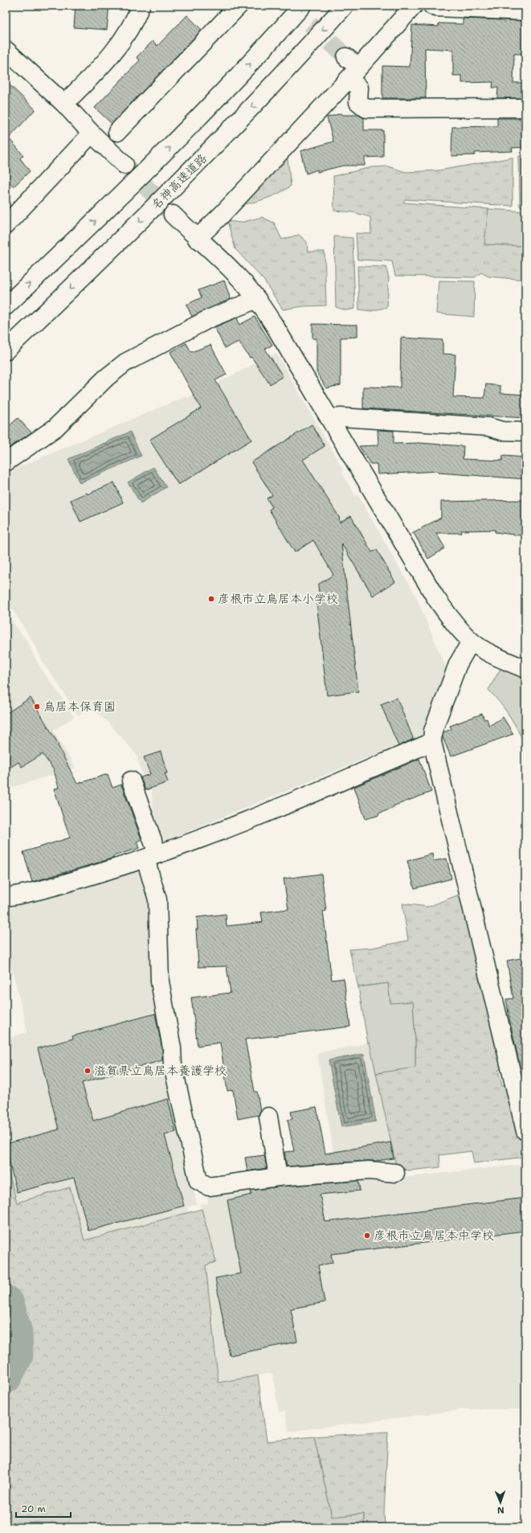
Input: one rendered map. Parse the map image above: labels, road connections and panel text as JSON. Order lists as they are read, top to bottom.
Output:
{
  "streets": {
    "main road": ["名神高速道路"]
  },
  "places": [
    "彦根市立鳥居本小学校",
    "鳥居本保育園",
    "滋賀県立鳥居本養護学校",
    "彦根市立鳥居本中学校"
  ],
  "scale_bar": "20 m",
  "north": "bottom"
}
